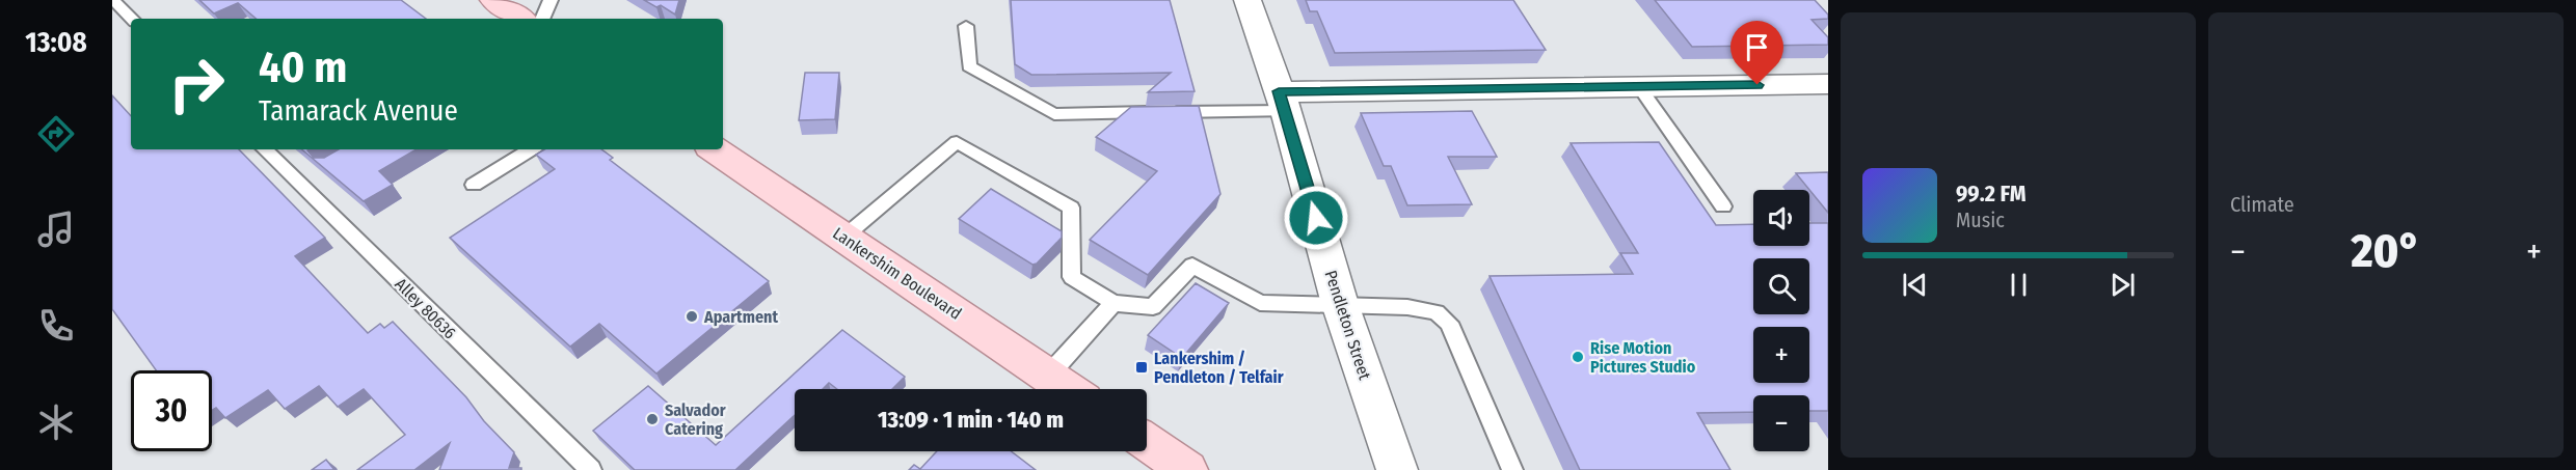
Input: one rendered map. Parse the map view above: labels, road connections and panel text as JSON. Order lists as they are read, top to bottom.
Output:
{
  "streets": {
    "main road": ["Lankershim Boulevard"],
    "street": ["Pendleton Street"],
    "lane": ["Alley 80636"]
  },
  "places": {
    "other": ["Apartment", "Rise Motion Pictures Studio", "Salvador Catering"],
    "transit": ["Lankershim / Pendleton / Telfair"]
  },
  "page": {
    "tabs": "13:08",
    "tile": "Climate",
    "turn": ["40 m", "Tamarack Avenue"],
    "song": ["99.2 FM", "Music"],
    "map_buttons": ["+", "−"],
    "heat": ["−", "20°", "+"],
    "limit": "30",
    "trip": "13:09 · 1 min · 140 m"
  }
}
